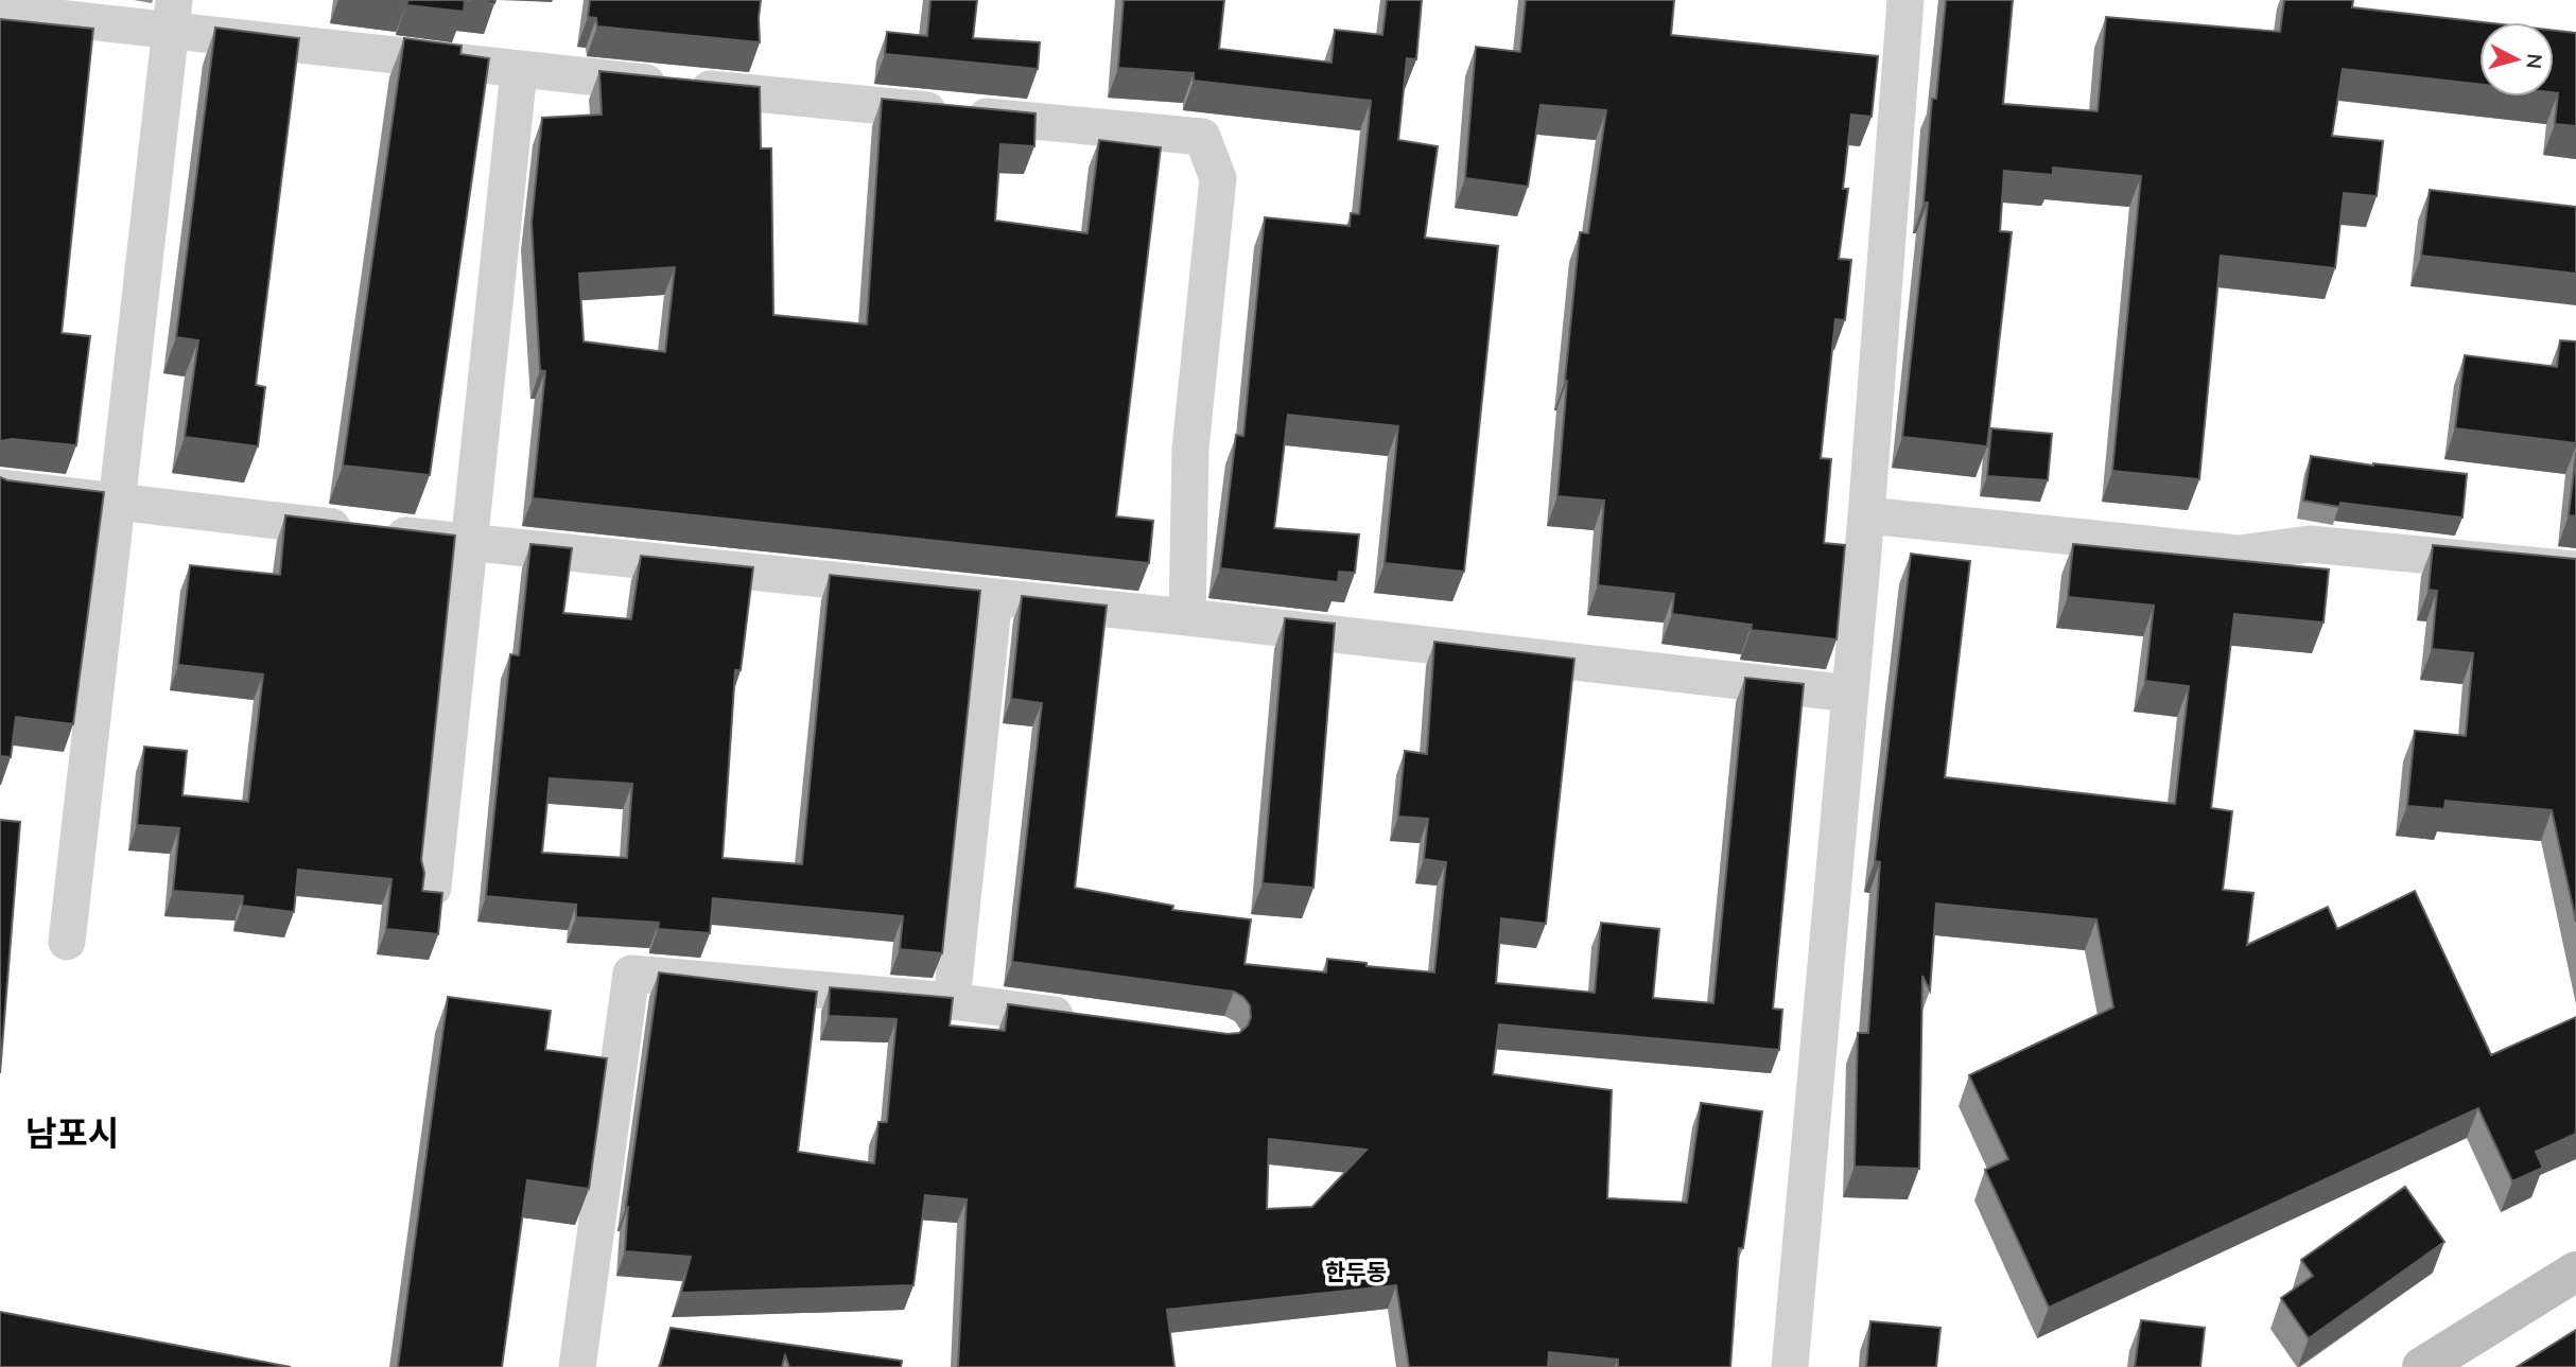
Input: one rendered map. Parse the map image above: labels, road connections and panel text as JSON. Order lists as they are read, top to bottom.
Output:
{
  "districts": ["남포시", "한두동"],
  "north": "right"
}
